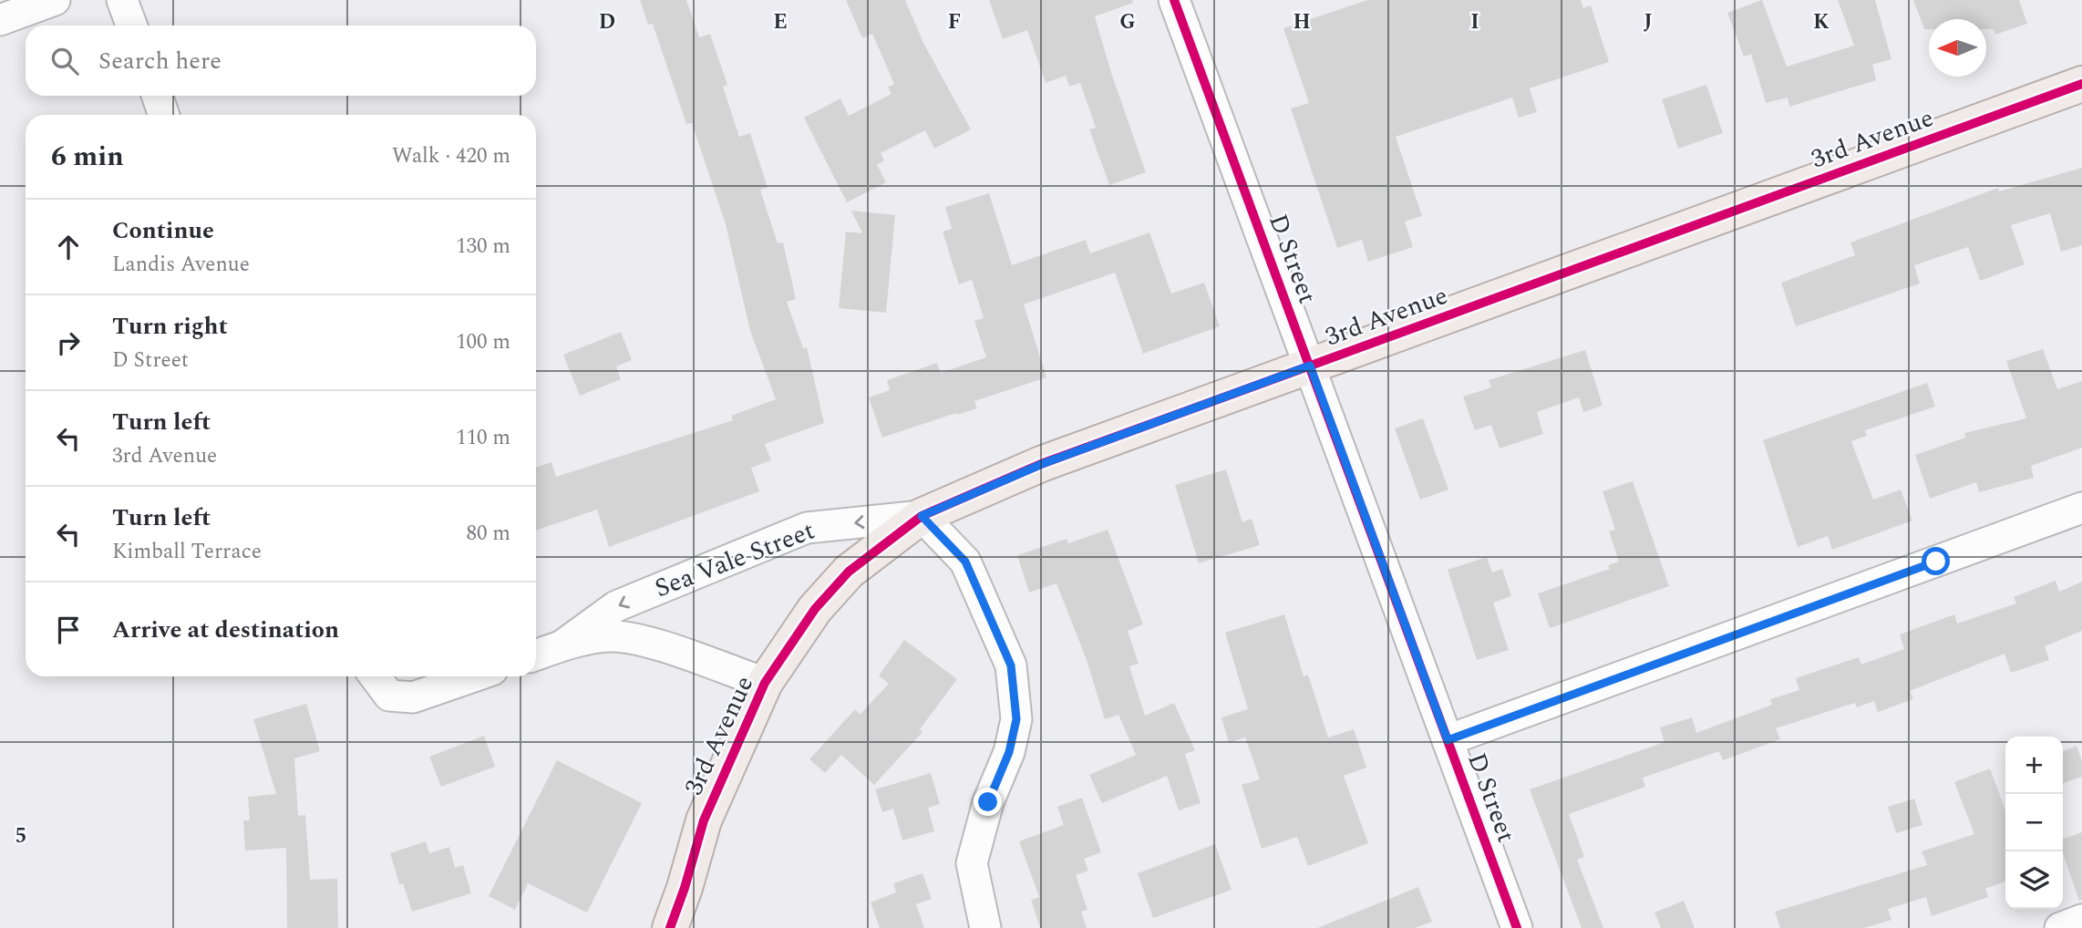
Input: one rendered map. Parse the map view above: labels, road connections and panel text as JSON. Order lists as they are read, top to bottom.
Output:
{
  "streets": {
    "main road": ["3rd Avenue"],
    "street": ["D Street", "Sea Vale Street"]
  },
  "crossings": [
    ["3rd Avenue", "D Street"],
    ["3rd Avenue", "Sea Vale Street"]
  ],
  "one_way": ["Sea Vale Street"],
  "north": "left",
  "page": {
    "search": "Search here",
    "heading": ["6 min", "Walk · 420 m"],
    "list": [
      ["Continue", "Landis Avenue", "130 m"],
      ["Turn right", "D Street", "100 m"],
      ["Turn left", "3rd Avenue", "110 m"],
      ["Turn left", "Kimball Terrace", "80 m"],
      "Arrive at destination"
    ],
    "map_buttons": ["+", "−"]
  },
  "grid": {
    "columns": [
      "D",
      "E",
      "F",
      "G",
      "H",
      "I",
      "J",
      "K"
    ],
    "rows": ["5"]
  }
}
